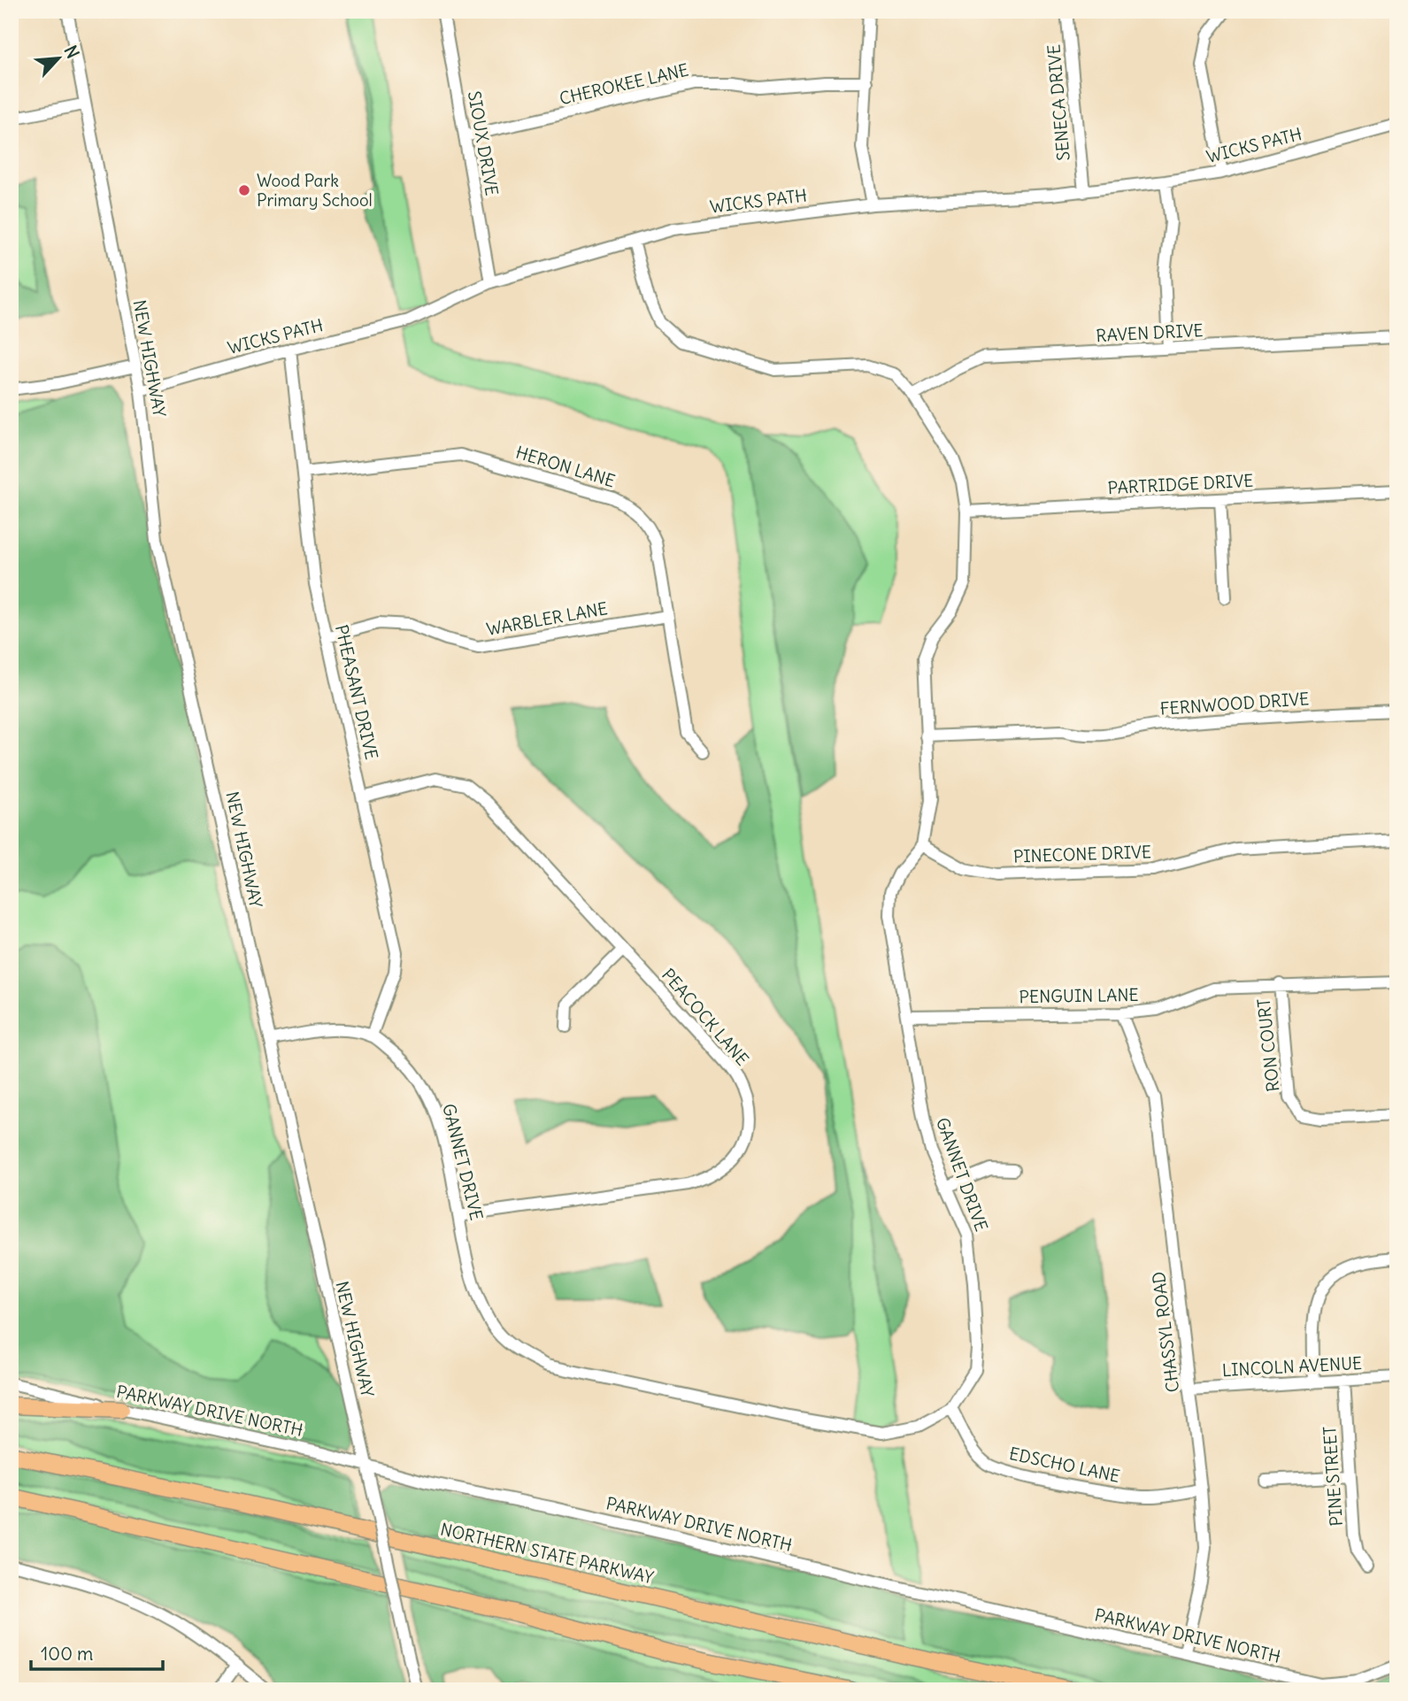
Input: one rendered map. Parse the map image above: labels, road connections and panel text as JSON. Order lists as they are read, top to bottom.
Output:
{
  "streets": {
    "highway": ["NORTHERN STATE PARKWAY"],
    "street": [
      "CHEROKEE LANE",
      "SENECA DRIVE",
      "SIOUX DRIVE",
      "WICKS PATH",
      "RAVEN DRIVE",
      "NEW HIGHWAY",
      "HERON LANE",
      "PARTRIDGE DRIVE",
      "WARBLER LANE",
      "PHEASANT DRIVE",
      "FERNWOOD DRIVE",
      "PINECONE DRIVE",
      "PENGUIN LANE",
      "PEACOCK LANE",
      "RON COURT",
      "GANNET DRIVE",
      "CHASSYL ROAD",
      "LINCOLN AVENUE",
      "PARKWAY DRIVE NORTH",
      "EDSCHO LANE",
      "PINE STREET"
    ]
  },
  "crossings": [
    ["CHEROKEE LANE", "SIOUX DRIVE"],
    ["SENECA DRIVE", "WICKS PATH"],
    ["SIOUX DRIVE", "WICKS PATH"],
    ["WICKS PATH", "NEW HIGHWAY"],
    ["WICKS PATH", "PHEASANT DRIVE"],
    ["WICKS PATH", "GANNET DRIVE"],
    ["RAVEN DRIVE", "GANNET DRIVE"],
    ["NEW HIGHWAY", "PARKWAY DRIVE NORTH"],
    ["HERON LANE", "WARBLER LANE"],
    ["HERON LANE", "PHEASANT DRIVE"],
    ["PARTRIDGE DRIVE", "GANNET DRIVE"],
    ["WARBLER LANE", "PHEASANT DRIVE"],
    ["PHEASANT DRIVE", "PEACOCK LANE"],
    ["PHEASANT DRIVE", "GANNET DRIVE"],
    ["FERNWOOD DRIVE", "GANNET DRIVE"],
    ["PINECONE DRIVE", "GANNET DRIVE"],
    ["PENGUIN LANE", "RON COURT"],
    ["PENGUIN LANE", "GANNET DRIVE"],
    ["PENGUIN LANE", "CHASSYL ROAD"],
    ["PEACOCK LANE", "GANNET DRIVE"],
    ["GANNET DRIVE", "EDSCHO LANE"],
    ["CHASSYL ROAD", "LINCOLN AVENUE"],
    ["CHASSYL ROAD", "PARKWAY DRIVE NORTH"],
    ["CHASSYL ROAD", "EDSCHO LANE"],
    ["LINCOLN AVENUE", "PINE STREET"]
  ],
  "places": ["Wood Park Primary School"],
  "scale_bar": "100 m",
  "north": "top right"
}
